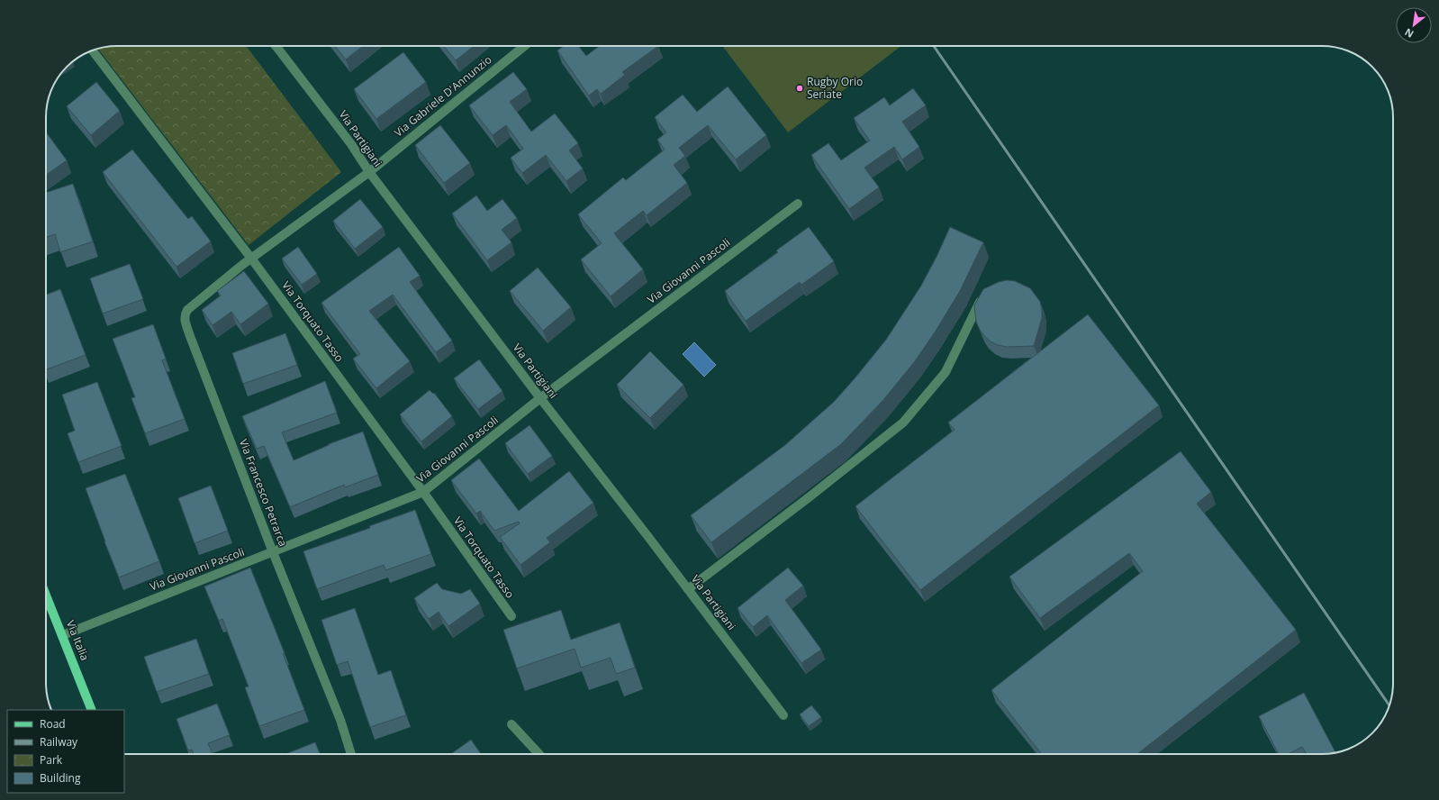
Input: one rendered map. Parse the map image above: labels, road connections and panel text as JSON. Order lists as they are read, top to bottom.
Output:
{
  "streets": {
    "main road": ["Via Italia"],
    "street": [
      "Via Gabriele D'Annunzio",
      "Via Partigiani",
      "Via Giovanni Pascoli",
      "Via Torquato Tasso",
      "Via Francesco Petrarca"
    ]
  },
  "crossings": [
    ["Via Gabriele D'Annunzio", "Via Partigiani"],
    ["Via Gabriele D'Annunzio", "Via Torquato Tasso"],
    ["Via Gabriele D'Annunzio", "Via Francesco Petrarca"],
    ["Via Partigiani", "Via Giovanni Pascoli"],
    ["Via Giovanni Pascoli", "Via Torquato Tasso"],
    ["Via Giovanni Pascoli", "Via Francesco Petrarca"],
    ["Via Giovanni Pascoli", "Via Italia"],
    ["Via Torquato Tasso", "Via Francesco Petrarca"]
  ],
  "places": ["Rugby Orio Seriate"],
  "legend": [
    "Road",
    "Railway",
    "Park",
    "Building"
  ],
  "north": "bottom left"
}
